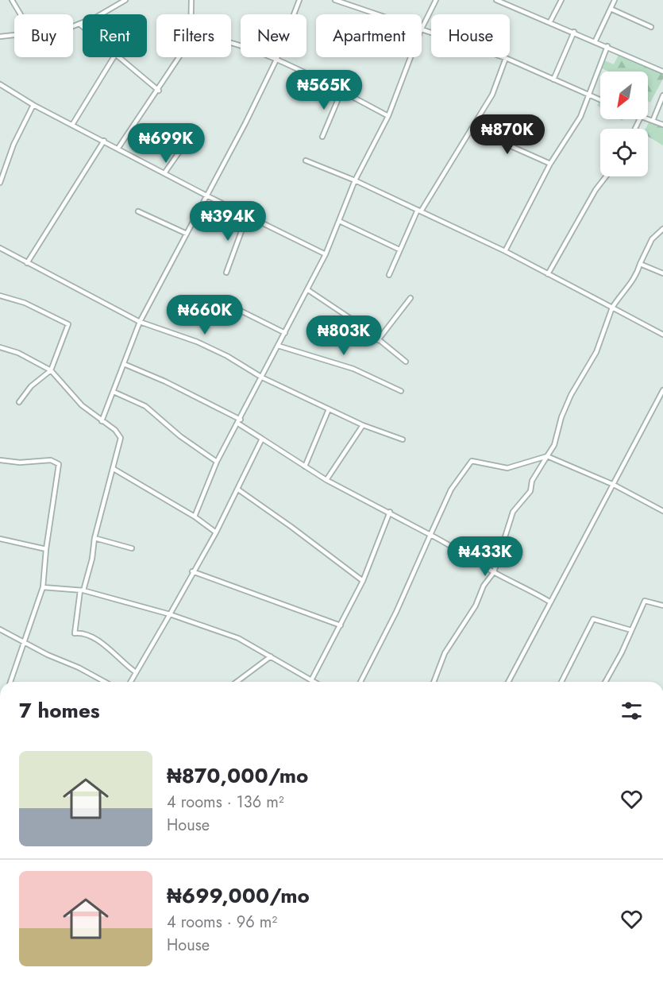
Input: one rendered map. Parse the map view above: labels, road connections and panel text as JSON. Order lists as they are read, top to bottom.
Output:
{
  "north": "bottom left",
  "page": {
    "chip": [
      "Buy",
      "Rent",
      "Filters",
      "New",
      "Apartment",
      "House"
    ],
    "price": [
      "₦565K",
      "₦870K",
      "₦699K",
      "₦394K",
      "₦660K",
      "₦803K",
      "₦433K"
    ],
    "heading": "7 homes",
    "list": [
      {
        "name": "₦870,000/mo",
        "note": "4 rooms · 136 m² · House"
      },
      {
        "name": "₦699,000/mo",
        "note": "4 rooms · 96 m² · House"
      }
    ]
  }
}
